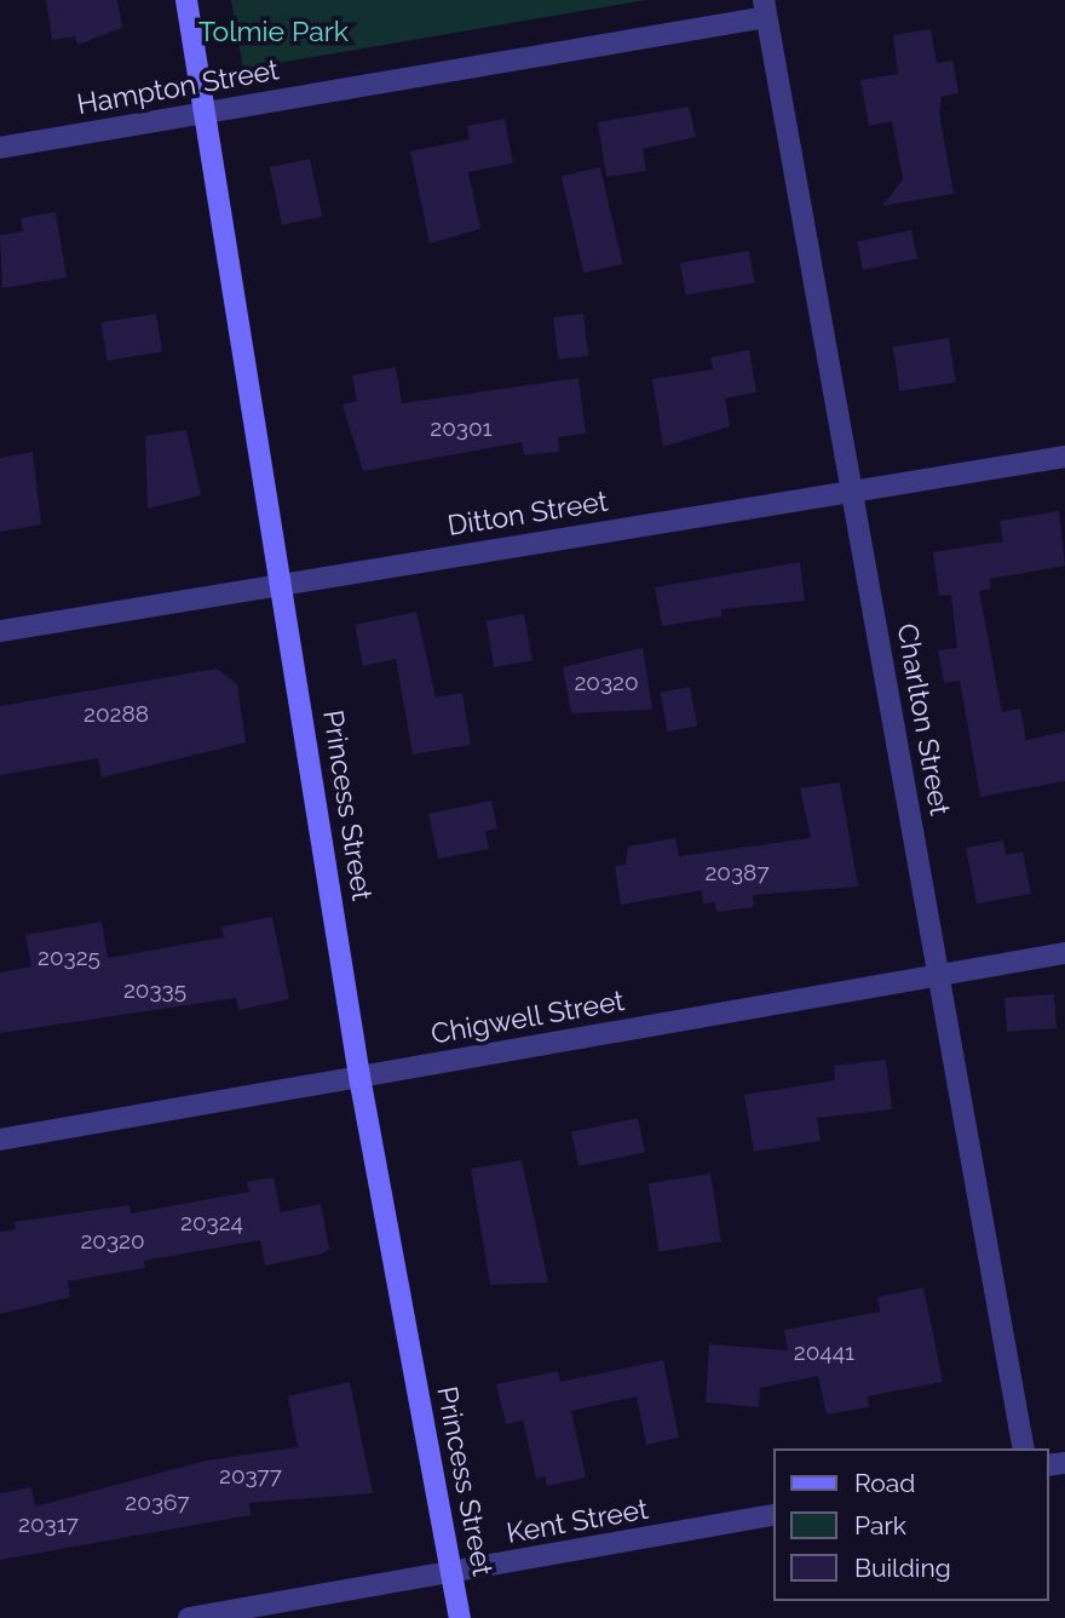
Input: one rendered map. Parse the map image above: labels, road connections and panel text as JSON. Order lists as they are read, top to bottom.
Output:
{
  "streets": {
    "street": [
      "Hampton Street",
      "Ditton Street",
      "Charlton Street",
      "Princess Street",
      "Chigwell Street",
      "Kent Street"
    ]
  },
  "crossings": [
    ["Hampton Street", "Charlton Street"],
    ["Hampton Street", "Princess Street"],
    ["Ditton Street", "Charlton Street"],
    ["Ditton Street", "Princess Street"],
    ["Charlton Street", "Chigwell Street"],
    ["Princess Street", "Chigwell Street"],
    ["Princess Street", "Kent Street"]
  ],
  "parks": ["Tolmie Park"],
  "house_numbers": [
    "20301",
    "20320",
    "20288",
    "20387",
    "20325",
    "20335",
    "20324",
    "20320",
    "20441",
    "20377",
    "20367",
    "20317"
  ],
  "legend": ["Road", "Park", "Building"]
}
